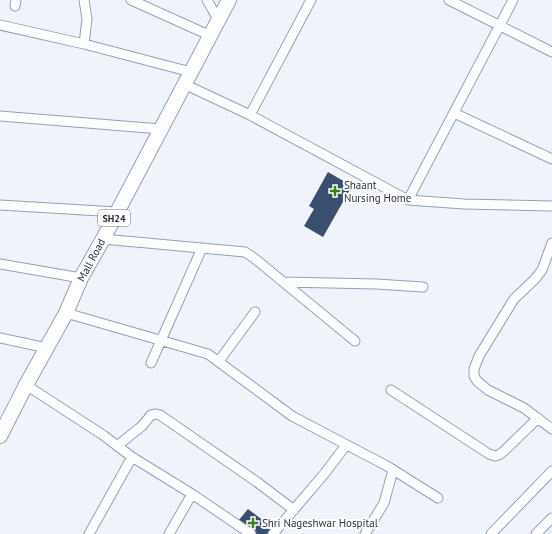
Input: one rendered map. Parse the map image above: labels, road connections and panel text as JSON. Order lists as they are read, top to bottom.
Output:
{
  "streets": {
    "main road": ["SH24", "Mall Road"]
  },
  "places": {
    "health": ["Shaant Nursing Home", "Shri Nageshwar Hospital"]
  }
}
